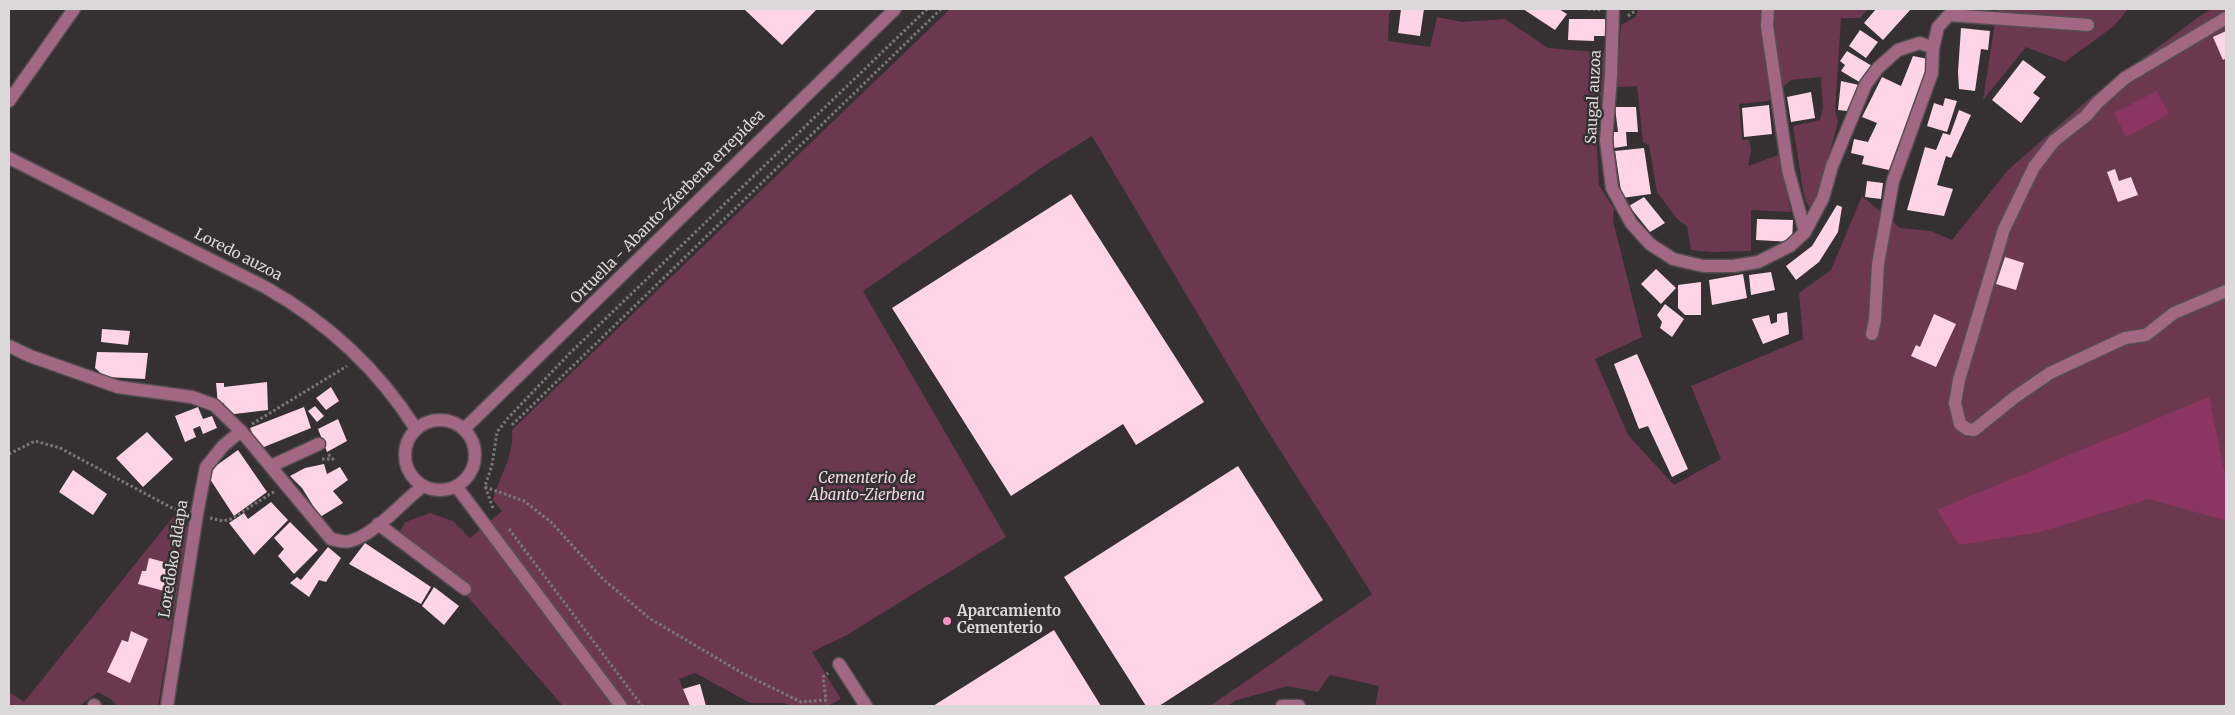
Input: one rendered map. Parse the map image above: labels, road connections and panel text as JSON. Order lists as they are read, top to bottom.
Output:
{
  "streets": {
    "street": [
      "Saugal auzoa",
      "Ortuella - Abanto-Zierbena errepidea",
      "Loredo auzoa",
      "Loredoko aldapa"
    ]
  },
  "crossings": [
    ["Ortuella - Abanto-Zierbena errepidea", "Loredo auzoa"]
  ],
  "parks": ["Cementerio de Abanto-Zierbena"],
  "places": ["Aparcamiento Cementerio"]
}
